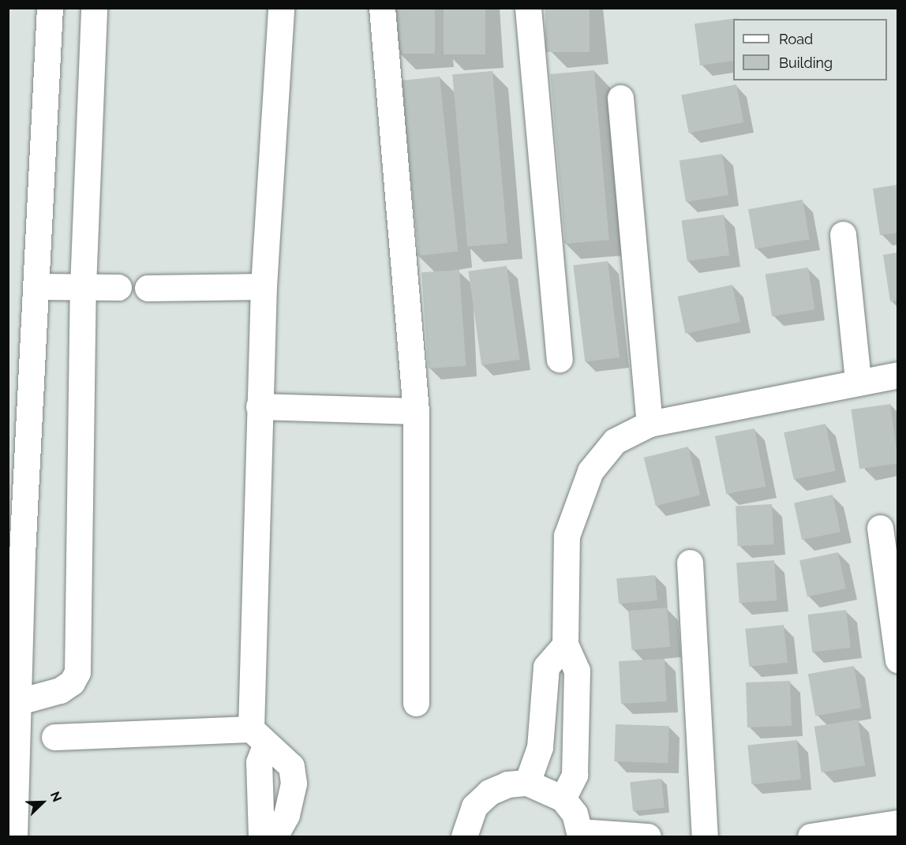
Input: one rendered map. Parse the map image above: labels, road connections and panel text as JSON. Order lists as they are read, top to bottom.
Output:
{
  "legend": ["Road", "Building"],
  "north": "top right"
}
